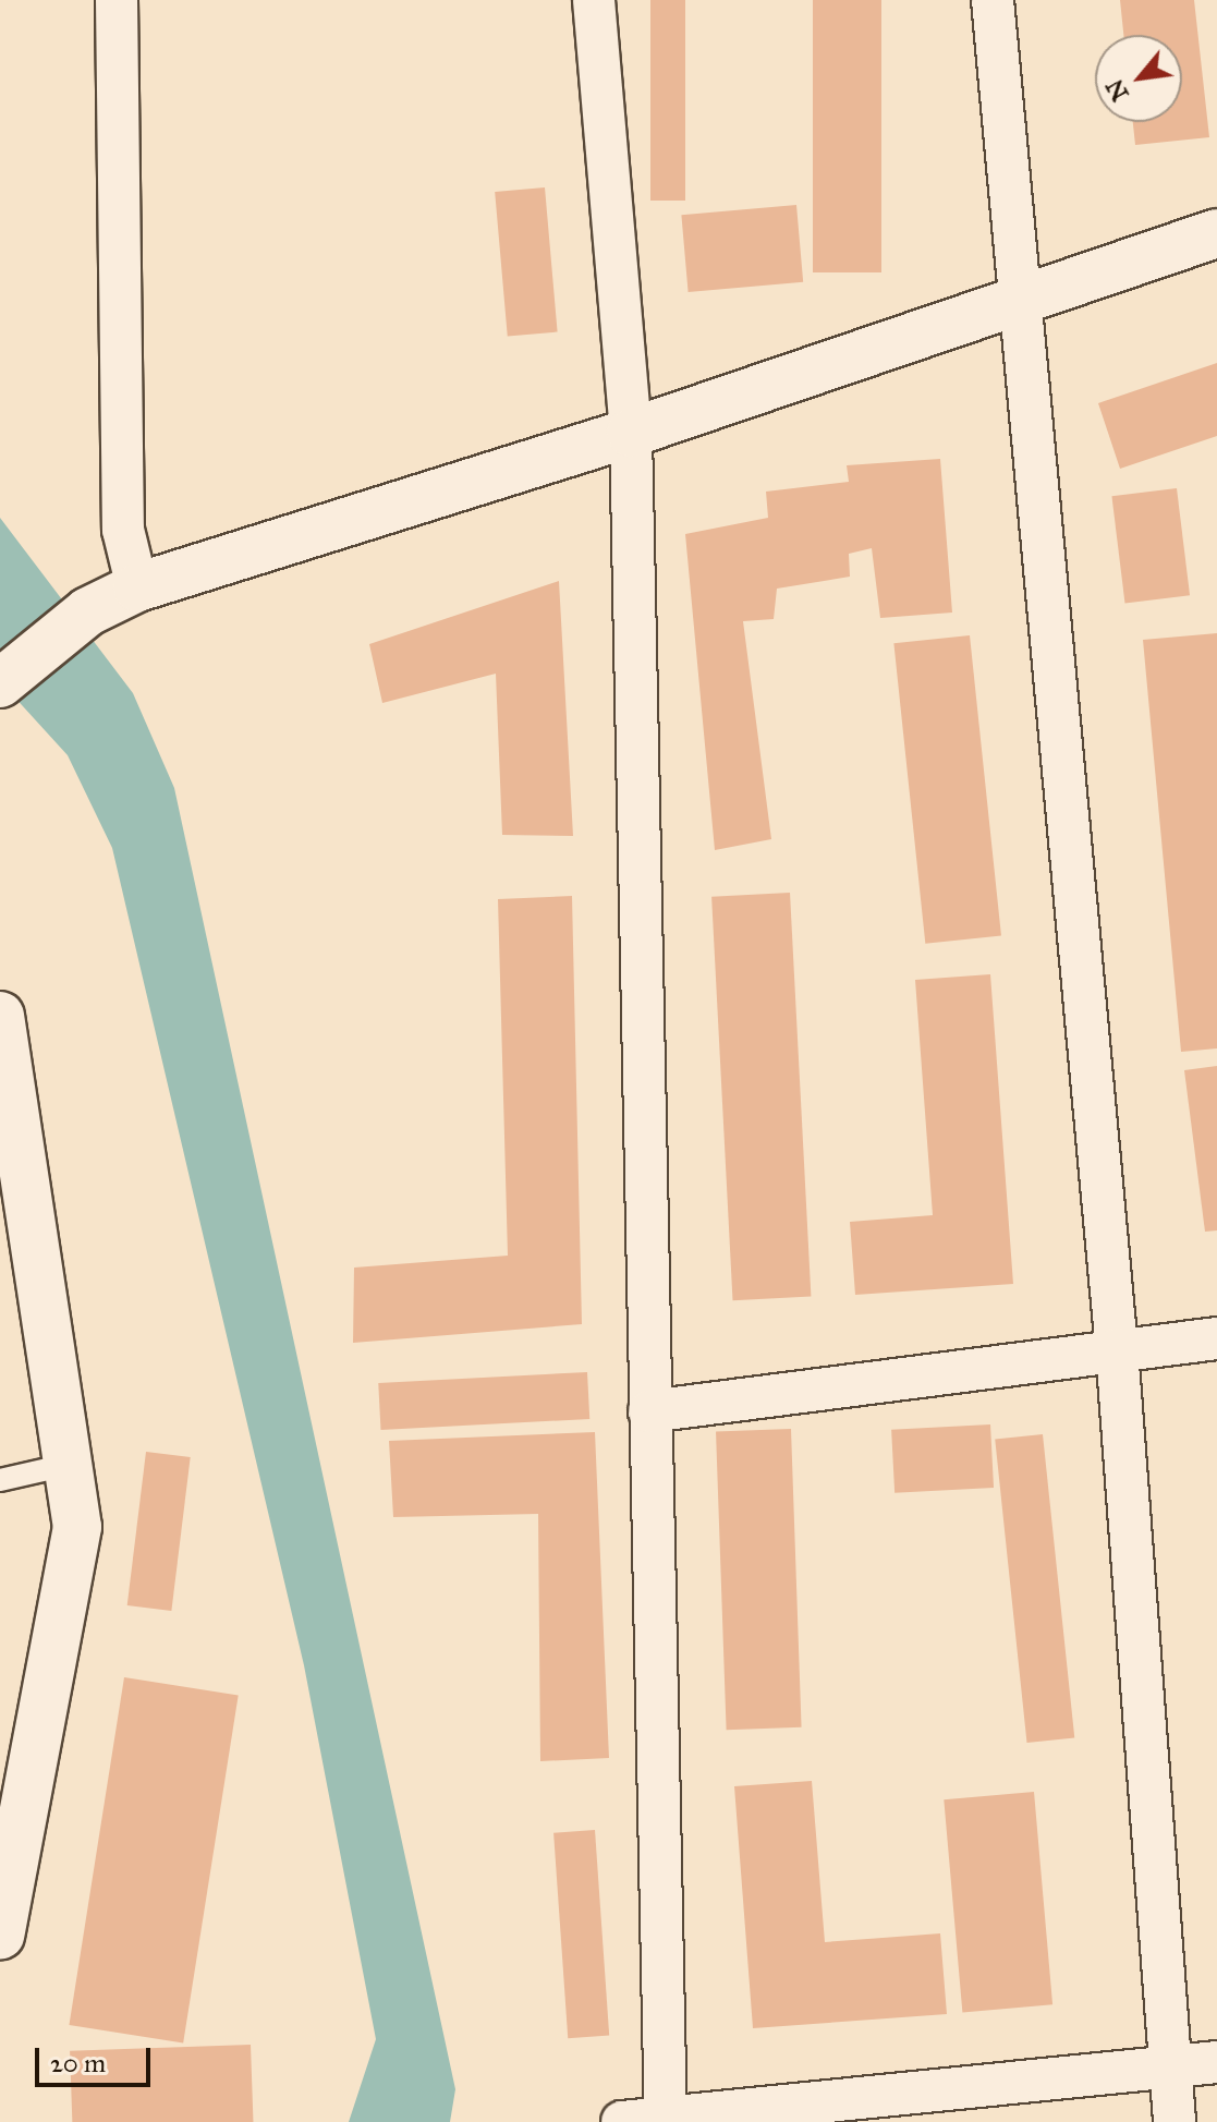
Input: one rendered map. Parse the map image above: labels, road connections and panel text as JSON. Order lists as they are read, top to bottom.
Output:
{
  "scale_bar": "20 m",
  "north": "bottom left"
}
